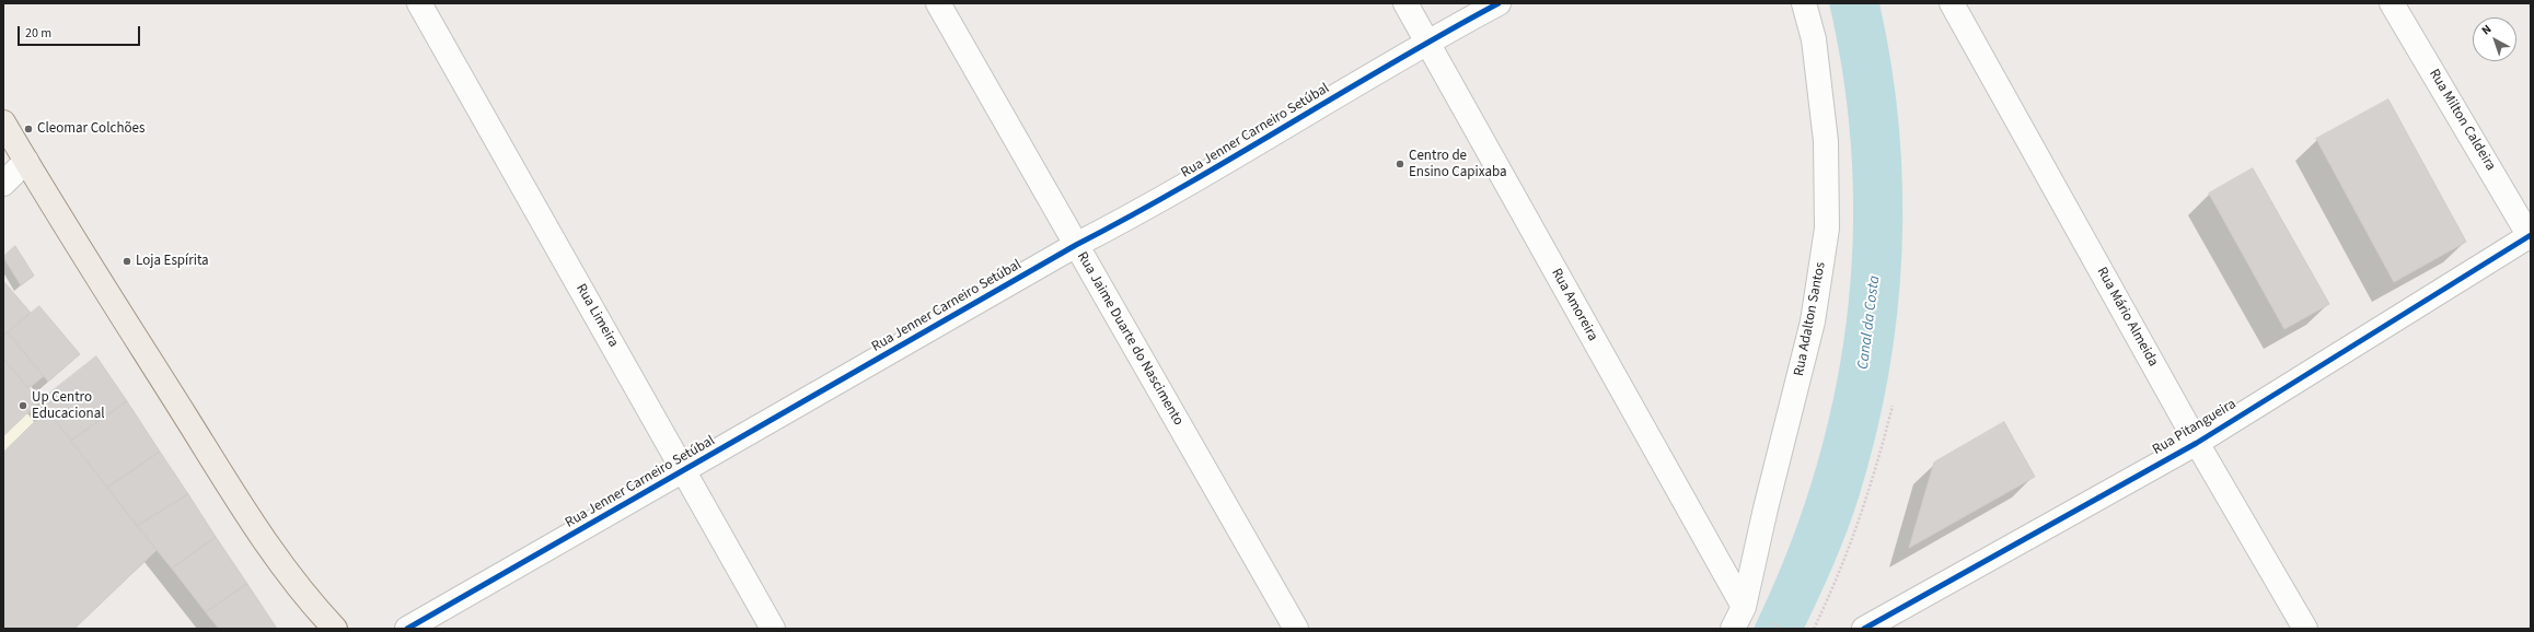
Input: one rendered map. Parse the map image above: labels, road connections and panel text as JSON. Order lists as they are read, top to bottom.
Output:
{
  "streets": {
    "street": [
      "Rua Milton Caldeira",
      "Rua Jenner Carneiro Setúbal",
      "Rua Amoreira",
      "Rua Limeira",
      "Rua Mário Almeida",
      "Rua Adalton Santos",
      "Rua Jaime Duarte do Nascimento",
      "Rua Pitangueira"
    ]
  },
  "crossings": [
    ["Rua Milton Caldeira", "Rua Pitangueira"],
    ["Rua Jenner Carneiro Setúbal", "Rua Amoreira"],
    ["Rua Jenner Carneiro Setúbal", "Rua Limeira"],
    ["Rua Jenner Carneiro Setúbal", "Rua Jaime Duarte do Nascimento"],
    ["Rua Amoreira", "Rua Adalton Santos"],
    ["Rua Mário Almeida", "Rua Pitangueira"]
  ],
  "water": ["Canal da Costa"],
  "places": [
    "Cleomar Colchões",
    "Centro de Ensino Capixaba",
    "Loja Espírita",
    "Up Centro Educacional"
  ],
  "scale_bar": "20 m",
  "north": "top left"
}
